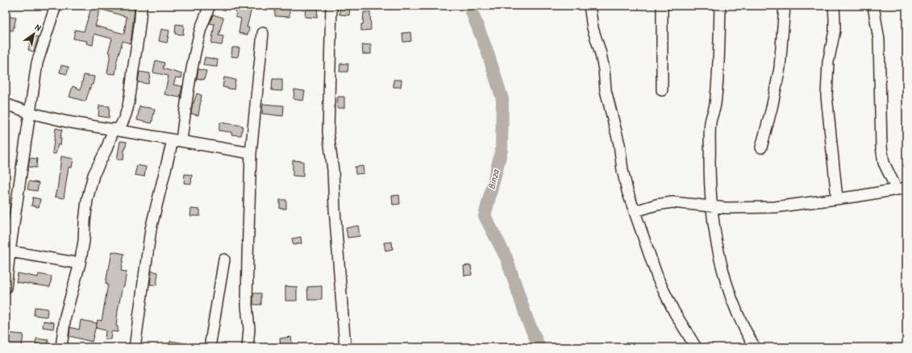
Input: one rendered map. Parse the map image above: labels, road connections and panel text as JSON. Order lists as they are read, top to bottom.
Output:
{
  "water": ["Binza"],
  "north": "top right"
}
